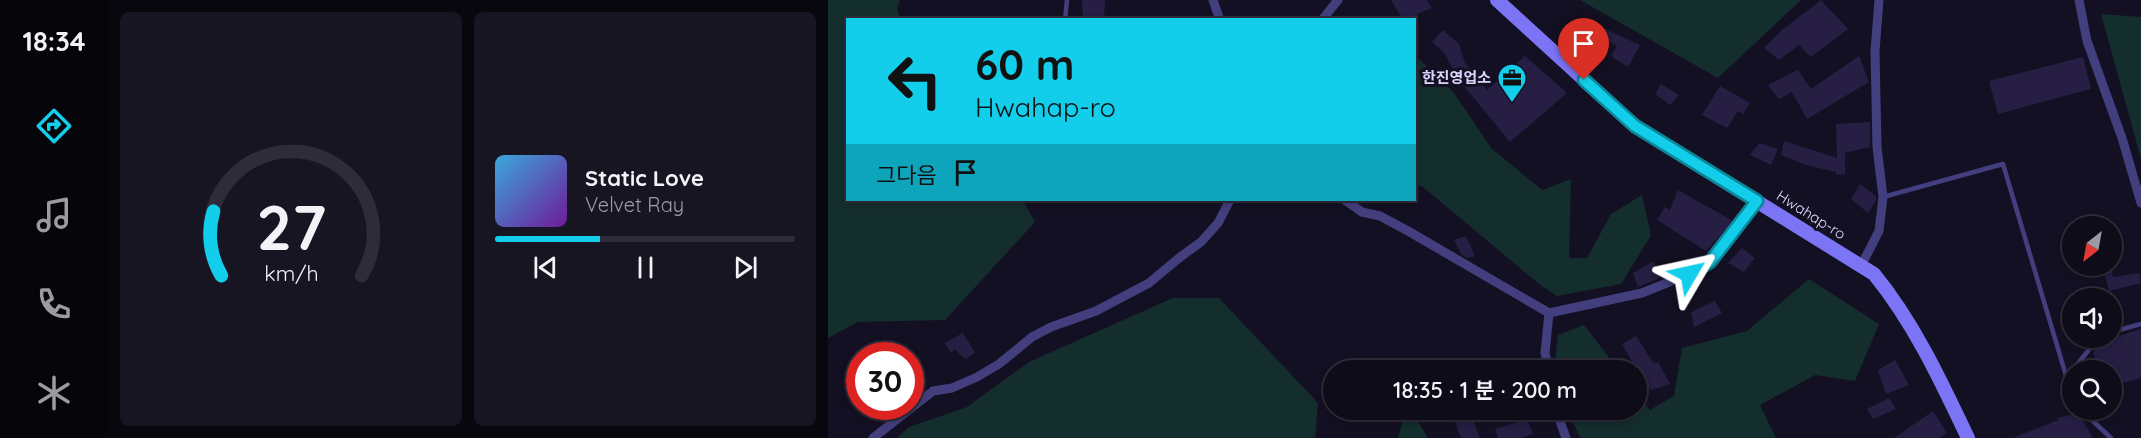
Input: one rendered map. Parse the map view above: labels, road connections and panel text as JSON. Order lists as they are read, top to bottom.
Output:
{
  "streets": {
    "main road": ["Hwahap-ro"]
  },
  "places": {
    "office": ["한진영업소"]
  },
  "north": "bottom left",
  "page": {
    "tabs": "18:34",
    "turn": ["60 m", "Hwahap-ro"],
    "then": "그다음",
    "song": ["Static Love", "Velvet Ray"],
    "limit": "30",
    "trip": "18:35 · 1 분 · 200 m",
    "gauge": ["27", "km/h"]
  }
}
